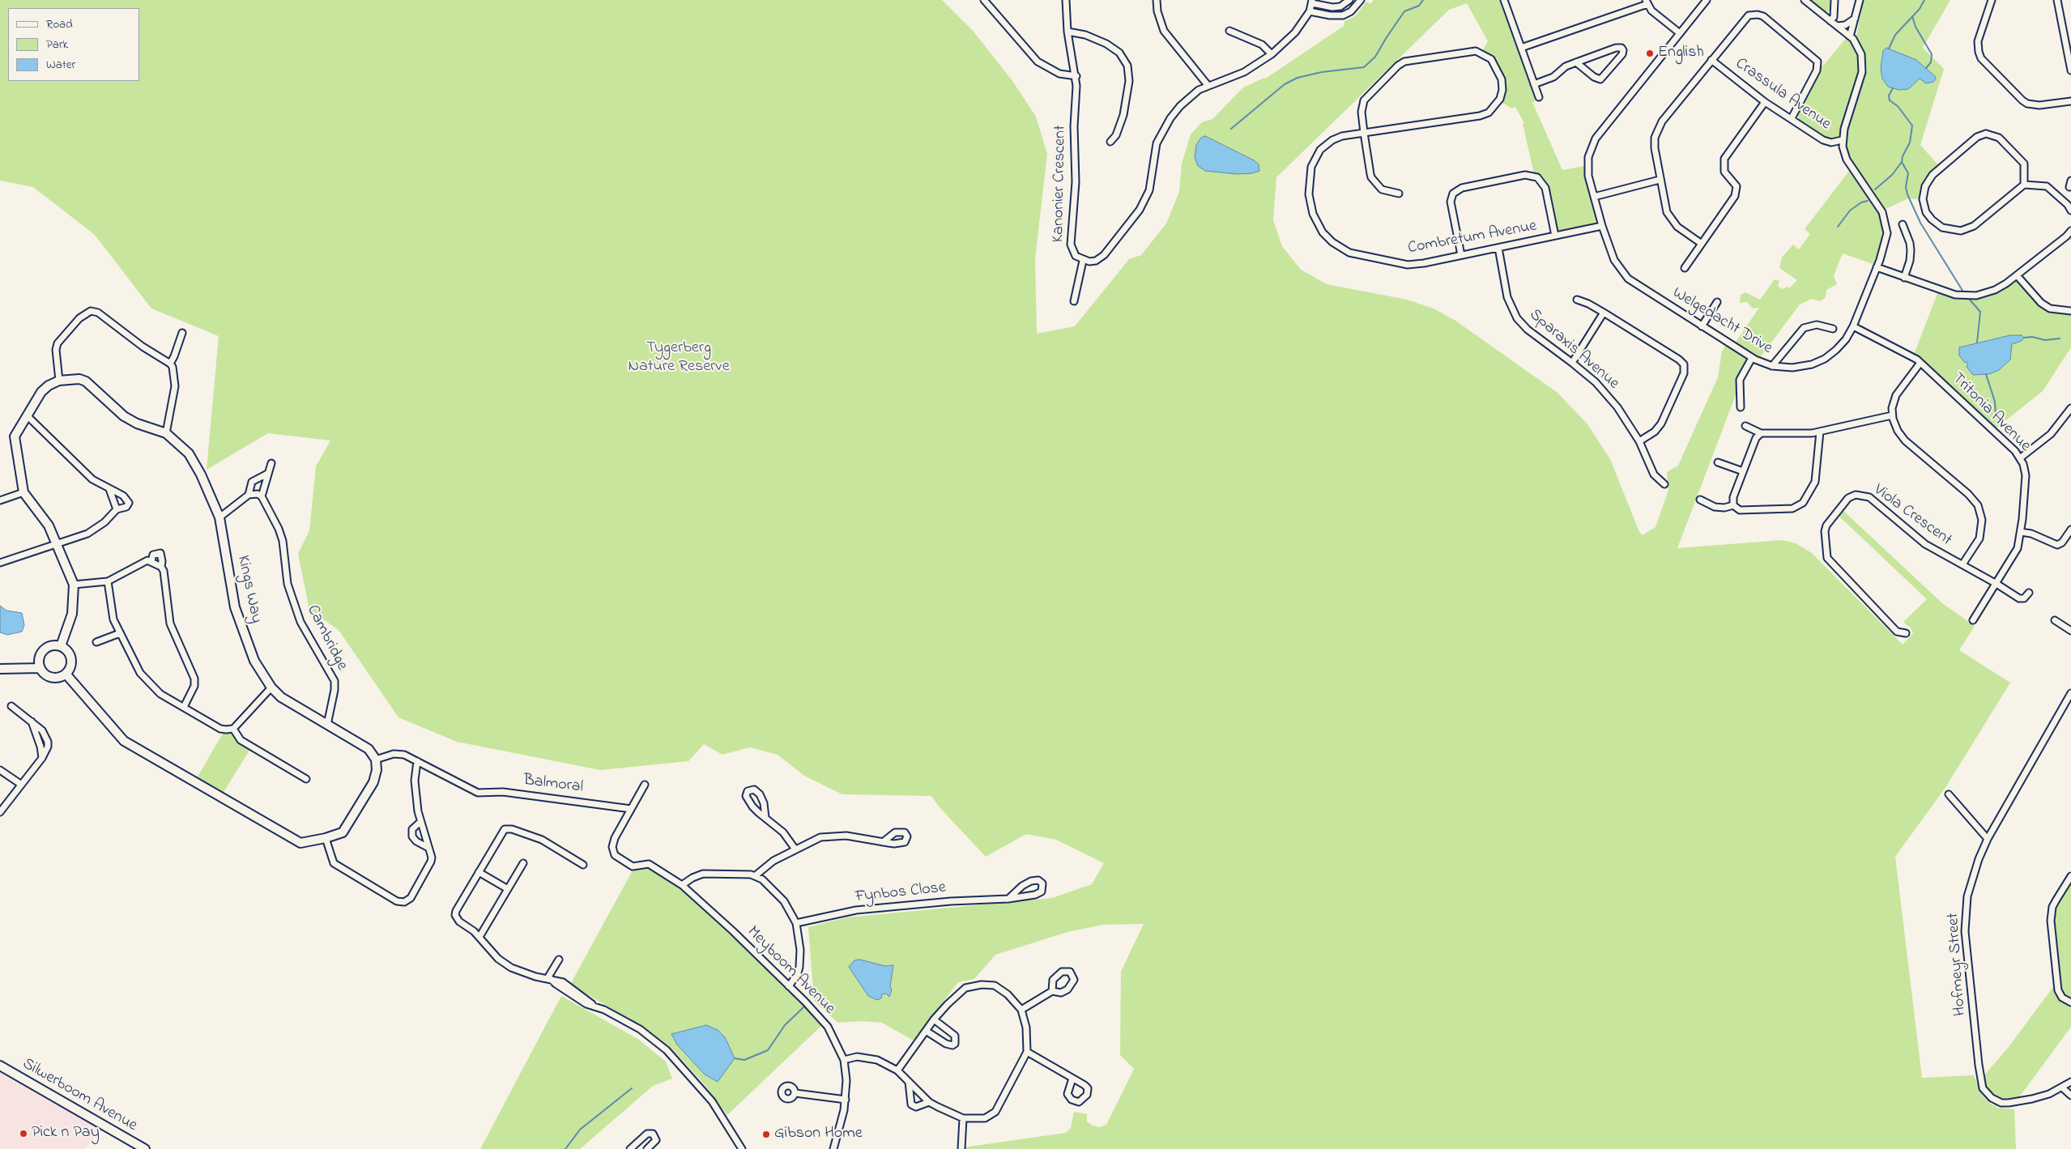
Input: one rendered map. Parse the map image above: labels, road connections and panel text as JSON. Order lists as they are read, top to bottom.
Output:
{
  "streets": {
    "street": [
      "Crassula Avenue",
      "Kanonier Crescent",
      "Combretum Avenue",
      "Welgedacht Drive",
      "Sparaxis Avenue",
      "Tritonia Avenue",
      "Viola Crescent",
      "Kings Way",
      "Cambridge",
      "Balmoral",
      "Fynbos Close",
      "Hofmeyr Street",
      "Meyboom Avenue",
      "Silwerboom Avenue"
    ]
  },
  "crossings": [
    ["Crassula Avenue", "Welgedacht Drive"],
    ["Combretum Avenue", "Welgedacht Drive"],
    ["Combretum Avenue", "Sparaxis Avenue"],
    ["Welgedacht Drive", "Tritonia Avenue"],
    ["Tritonia Avenue", "Viola Crescent"],
    ["Kings Way", "Cambridge"],
    ["Balmoral", "Meyboom Avenue"]
  ],
  "parks": ["Tygerberg Nature Reserve"],
  "places": ["English", "Pick n Pay", "Gibson Home"],
  "legend": ["Road", "Park", "Water"]
}
